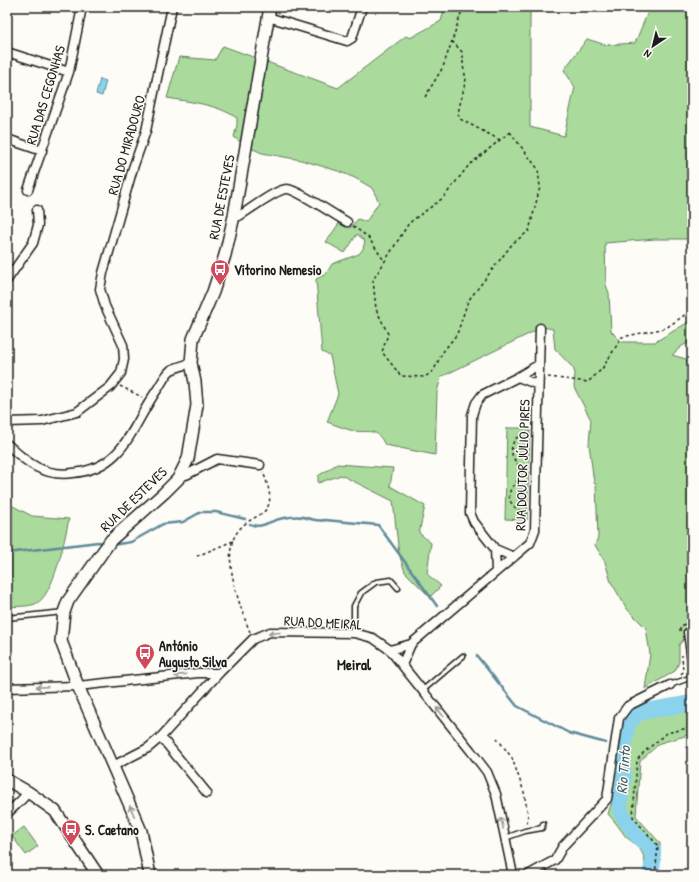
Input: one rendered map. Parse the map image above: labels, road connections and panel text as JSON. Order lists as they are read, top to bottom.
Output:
{
  "streets": {
    "street": [
      "RUA DAS CEGONHAS",
      "RUA DO MIRADOURO",
      "RUA DE ESTEVES",
      "RUA DOUTOR JÚLIO PIRES",
      "RUA DO MEIRAL"
    ]
  },
  "crossings": [
    ["RUA DE ESTEVES", "RUA DO MEIRAL"],
    ["RUA DOUTOR JÚLIO PIRES", "RUA DO MEIRAL"]
  ],
  "one_way": ["RUA DO MEIRAL"],
  "districts": ["Meiral"],
  "water": ["Rio Tinto"],
  "places": {
    "bus stop": ["Vitorino Nemesio", "António Augusto Silva", "S. Caetano"]
  },
  "north": "bottom left"
}
